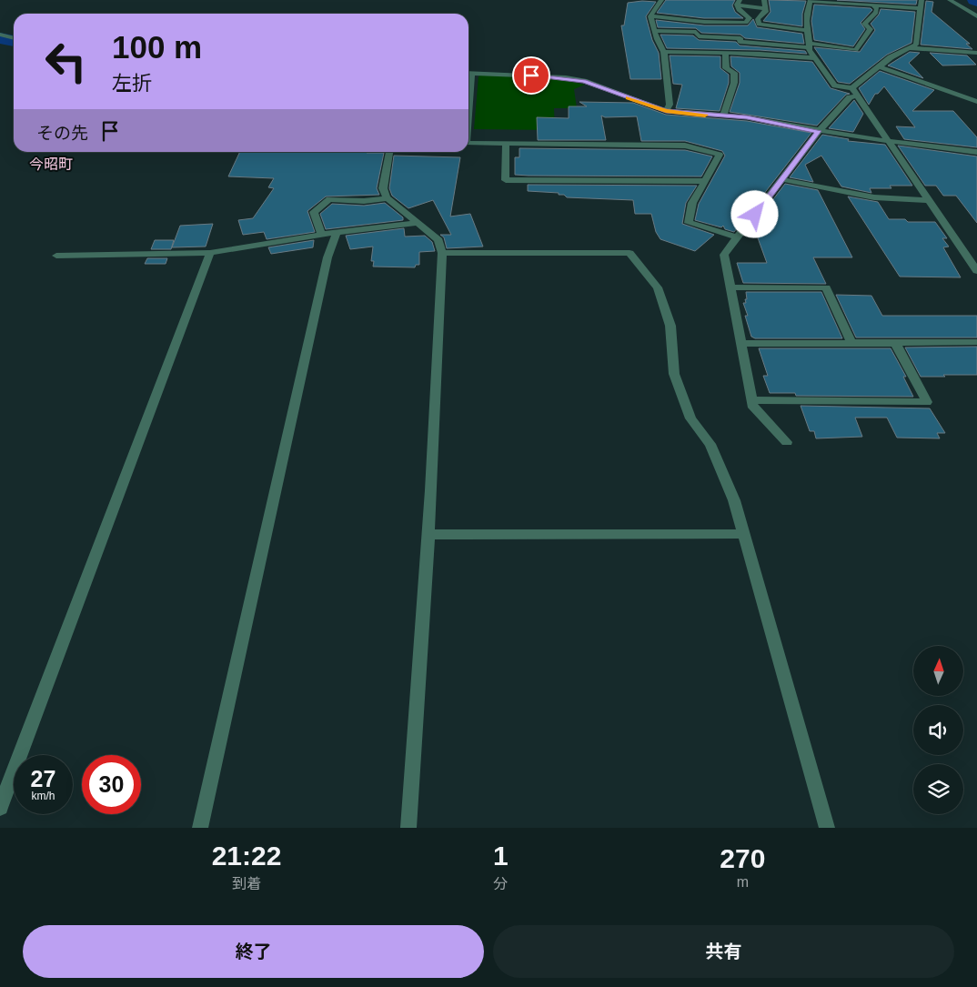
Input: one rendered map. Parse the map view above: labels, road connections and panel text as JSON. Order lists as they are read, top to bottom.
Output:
{
  "districts": ["今昭町"],
  "north": "top",
  "page": {
    "turn": ["100 m", "左折"],
    "then": "その先",
    "speed": "27 km/h",
    "limit": "30",
    "eta": [
      "21:22",
      "到着",
      "1",
      "分",
      "270",
      "m"
    ],
    "buttons": ["終了", "共有"]
  }
}
